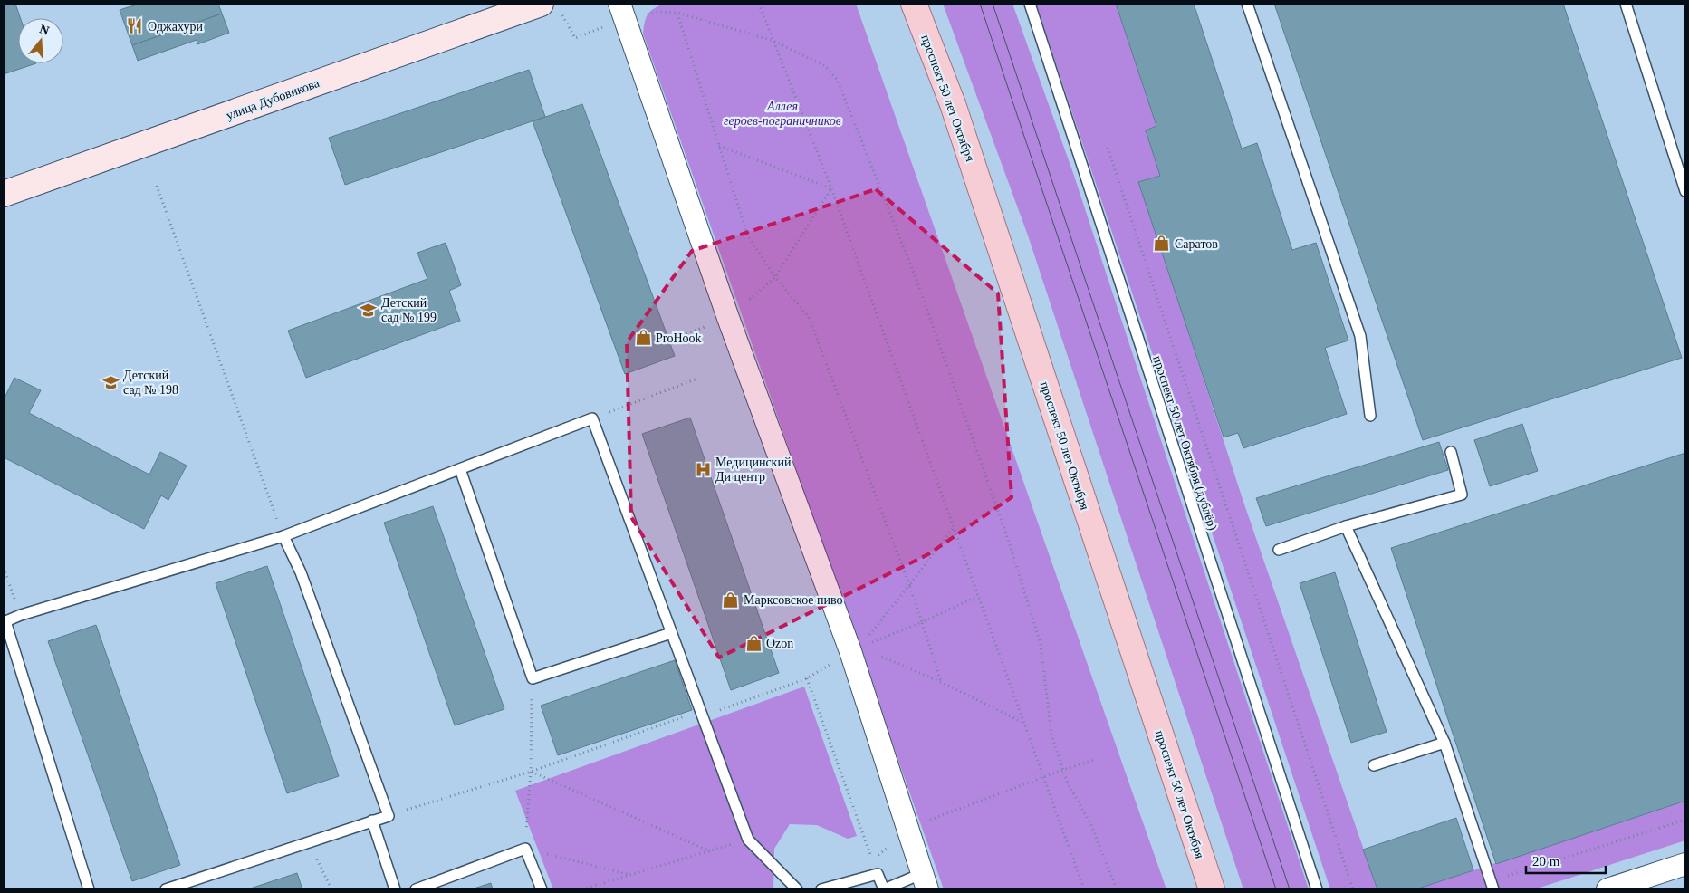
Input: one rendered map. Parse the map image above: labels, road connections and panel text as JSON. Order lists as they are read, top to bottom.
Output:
{
  "streets": {
    "main road": ["проспект 50 лет Октября"],
    "street": ["улица Дубовикова"],
    "lane": ["проспект 50 лет Октября (дублёр)"]
  },
  "parks": ["Аллея героев-пограничников"],
  "places": {
    "restaurant": ["Оджахури"],
    "shop": [
      "Саратов",
      "ProHook",
      "Марксовское пиво",
      "Ozon"
    ],
    "school or university": ["Детский сад № 199", "Детский сад № 198"],
    "hospital": ["Медицинский Ди центр"]
  },
  "scale_bar": "20 m",
  "north": "top"
}
